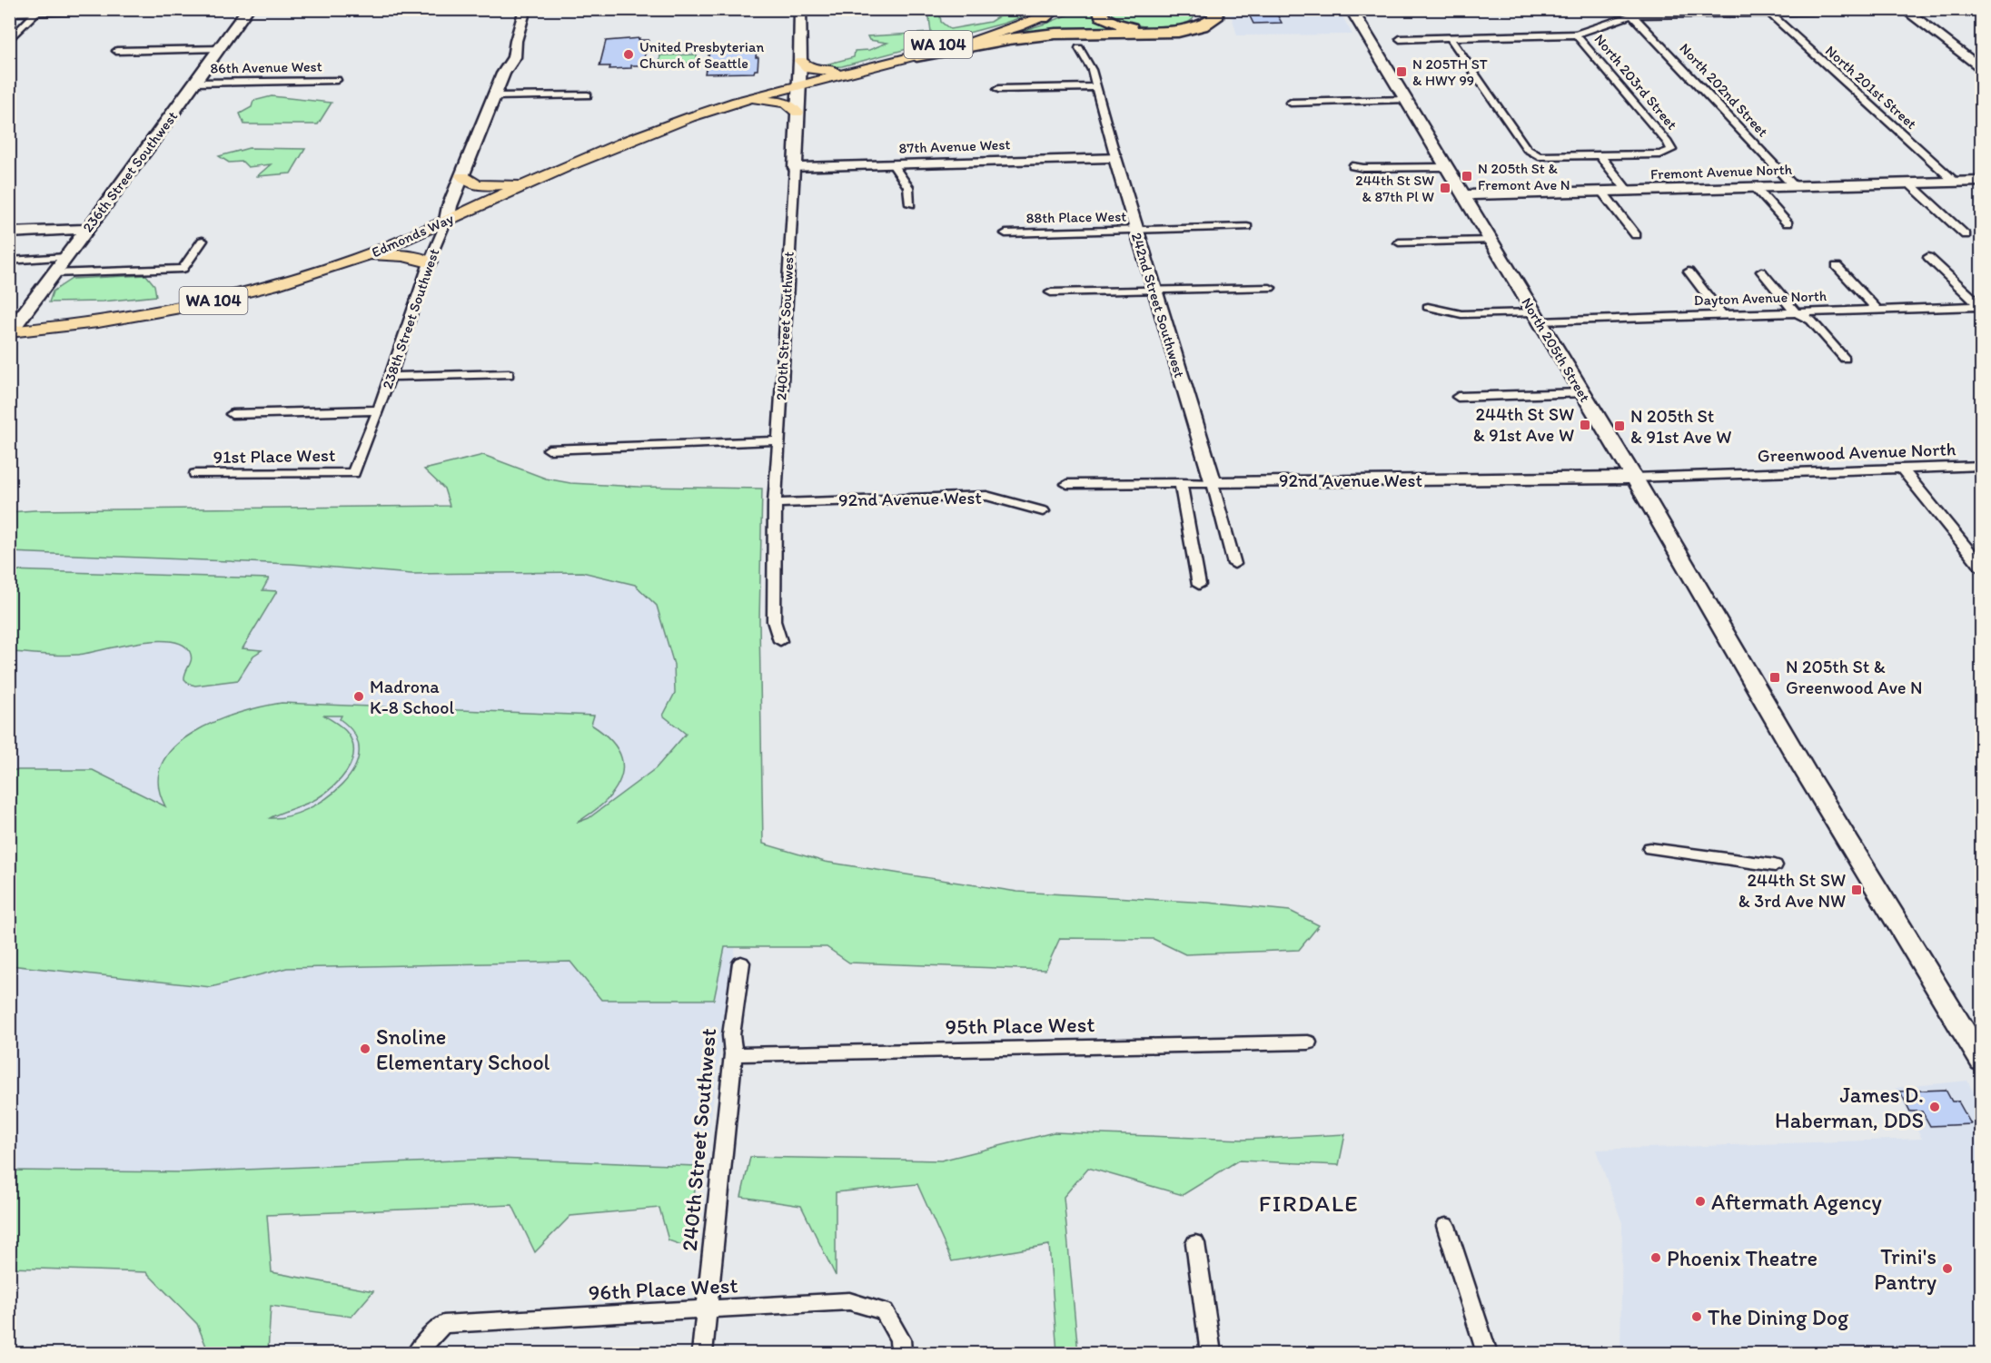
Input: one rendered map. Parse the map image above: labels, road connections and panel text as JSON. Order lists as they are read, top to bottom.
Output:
{
  "streets": {
    "main road": ["WA 104", "Edmonds Way"],
    "street": [
      "86th Avenue West",
      "North 203rd Street",
      "North 201st Street",
      "North 202nd Street",
      "87th Avenue West",
      "236th Street Southwest",
      "Fremont Avenue North",
      "88th Place West",
      "Dayton Avenue North",
      "242nd Street Southwest",
      "238th Street Southwest",
      "240th Street Southwest",
      "North 205th Street",
      "Greenwood Avenue North",
      "91st Place West",
      "92nd Avenue West",
      "95th Place West",
      "96th Place West"
    ]
  },
  "crossings": [
    ["86th Avenue West", "236th Street Southwest"],
    ["North 201st Street", "Fremont Avenue North"],
    ["North 202nd Street", "Fremont Avenue North"],
    ["87th Avenue West", "242nd Street Southwest"],
    ["87th Avenue West", "240th Street Southwest"],
    ["236th Street Southwest", "Edmonds Way"],
    ["Fremont Avenue North", "North 205th Street"],
    ["88th Place West", "242nd Street Southwest"],
    ["Edmonds Way", "238th Street Southwest"],
    ["Edmonds Way", "240th Street Southwest"],
    ["Dayton Avenue North", "North 205th Street"],
    ["242nd Street Southwest", "92nd Avenue West"],
    ["238th Street Southwest", "91st Place West"],
    ["240th Street Southwest", "92nd Avenue West"],
    ["240th Street Southwest", "95th Place West"],
    ["240th Street Southwest", "96th Place West"],
    ["North 205th Street", "Greenwood Avenue North"],
    ["North 205th Street", "92nd Avenue West"],
    ["Greenwood Avenue North", "92nd Avenue West"]
  ],
  "districts": ["FIRDALE"],
  "places": {
    "other": [
      "United Presbyterian Church of Seattle",
      "Madrona K-8 School",
      "Snoline Elementary School",
      "James D. Haberman, DDS",
      "Aftermath Agency",
      "Phoenix Theatre",
      "Trini's Pantry",
      "The Dining Dog"
    ],
    "transit": [
      "N 205TH ST & HWY 99",
      "N 205th St & Fremont Ave N",
      "244th St SW & 87th Pl W",
      "244th St SW & 91st Ave W",
      "N 205th St & 91st Ave W",
      "N 205th St & Greenwood Ave N",
      "244th St SW & 3rd Ave NW"
    ]
  }
}
